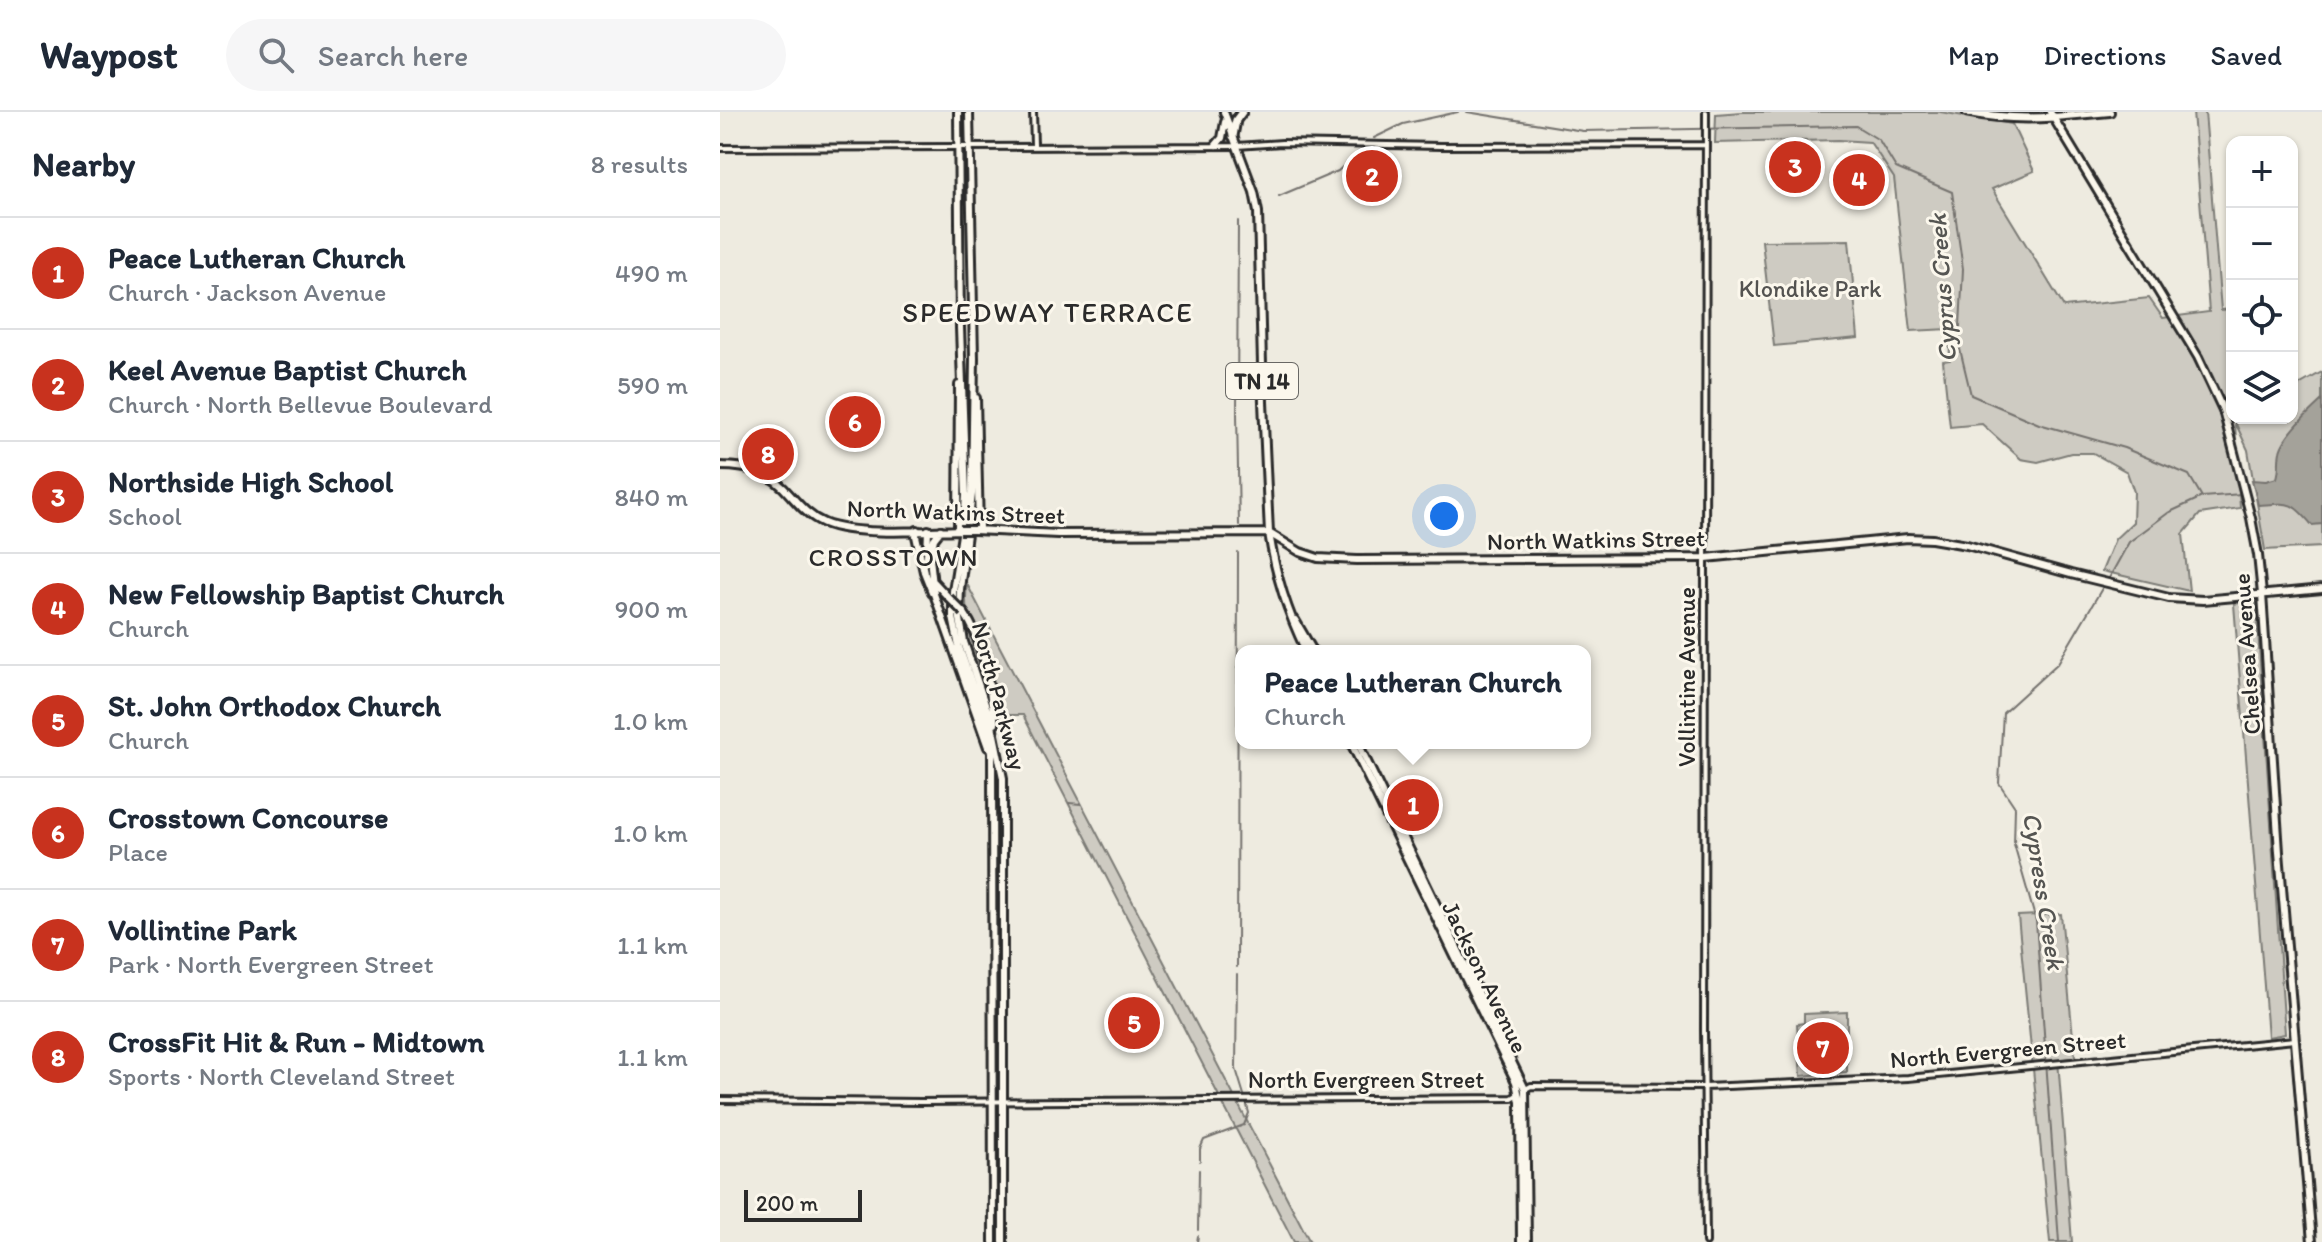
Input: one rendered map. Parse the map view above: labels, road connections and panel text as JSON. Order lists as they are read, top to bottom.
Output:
{
  "streets": {
    "main road": [
      "TN 14",
      "North Watkins Street",
      "Chelsea Avenue",
      "North Parkway",
      "Jackson Avenue"
    ],
    "street": ["Vollintine Avenue", "North Evergreen Street"]
  },
  "crossings": [
    ["TN 14", "North Watkins Street"],
    ["North Watkins Street", "Chelsea Avenue"],
    ["North Watkins Street", "Vollintine Avenue"],
    ["Chelsea Avenue", "North Evergreen Street"],
    ["Vollintine Avenue", "North Evergreen Street"],
    ["North Parkway", "North Evergreen Street"],
    ["Jackson Avenue", "North Evergreen Street"]
  ],
  "districts": ["SPEEDWAY TERRACE", "CROSSTOWN"],
  "water": ["Cyprus Creek", "Cypress Creek"],
  "parks": ["Klondike Park"],
  "scale_bar": "200 m",
  "page": {
    "header": "Waypost",
    "search": "Search here",
    "nav": ["Map", "Directions", "Saved"],
    "heading": ["Nearby", "8 results"],
    "map_buttons": ["+", "−"],
    "pins": [
      "3",
      "2",
      "4",
      "6",
      "8",
      "1",
      "5",
      "7"
    ],
    "list": [
      {
        "mark": "1",
        "name": "Peace Lutheran Church",
        "note": "Church · Jackson Avenue",
        "value": "490 m"
      },
      {
        "mark": "2",
        "name": "Keel Avenue Baptist Church",
        "note": "Church · North Bellevue Boulevard",
        "value": "590 m"
      },
      {
        "mark": "3",
        "name": "Northside High School",
        "note": "School",
        "value": "840 m"
      },
      {
        "mark": "4",
        "name": "New Fellowship Baptist Church",
        "note": "Church",
        "value": "900 m"
      },
      {
        "mark": "5",
        "name": "St. John Orthodox Church",
        "note": "Church",
        "value": "1.0 km"
      },
      {
        "mark": "6",
        "name": "Crosstown Concourse",
        "note": "Place",
        "value": "1.0 km"
      },
      {
        "mark": "7",
        "name": "Vollintine Park",
        "note": "Park · North Evergreen Street",
        "value": "1.1 km"
      },
      {
        "mark": "8",
        "name": "CrossFit Hit & Run - Midtown",
        "note": "Sports · North Cleveland Street",
        "value": "1.1 km"
      }
    ],
    "popup": ["Peace Lutheran Church", "Church"],
    "scale": "200 m"
  }
}
